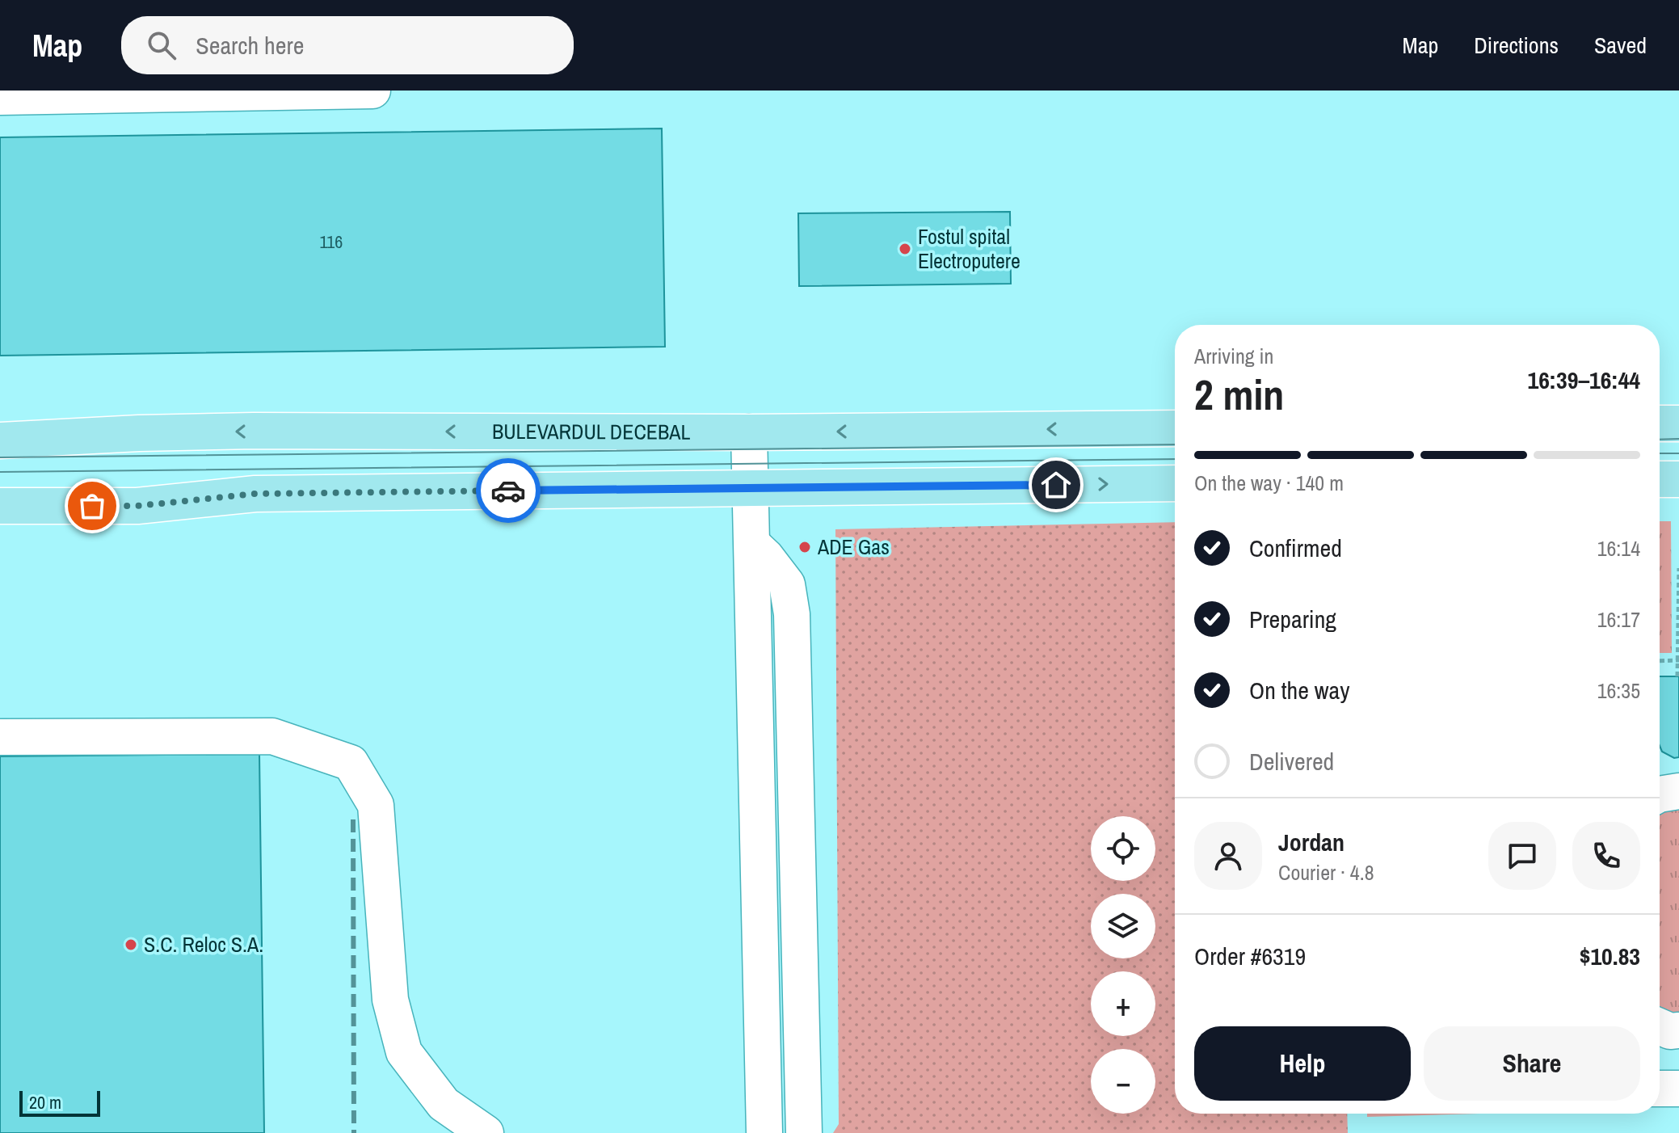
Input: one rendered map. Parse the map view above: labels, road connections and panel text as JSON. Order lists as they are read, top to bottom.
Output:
{
  "streets": {
    "main road": ["BULEVARDUL DECEBAL"]
  },
  "places": ["Fostul spital Electroputere", "ADE Gas", "S.C. Reloc S.A."],
  "house_numbers": ["116"],
  "scale_bar": "20 m",
  "page": {
    "header": "Map",
    "search": "Search here",
    "nav": ["Map", "Directions", "Saved"],
    "heading": ["2 min", "Arriving in", "16:39–16:44"],
    "panel": [
      "Jordan",
      "Courier · 4.8",
      "Order #6319",
      "$10.83"
    ],
    "bar": "On the way · 140 m",
    "list": [
      ["Confirmed", "16:14"],
      ["Preparing", "16:17"],
      ["On the way", "16:35"],
      "Delivered"
    ],
    "map_buttons": ["+", "−"],
    "buttons": ["Help", "Share"],
    "scale": "20 m"
  }
}
